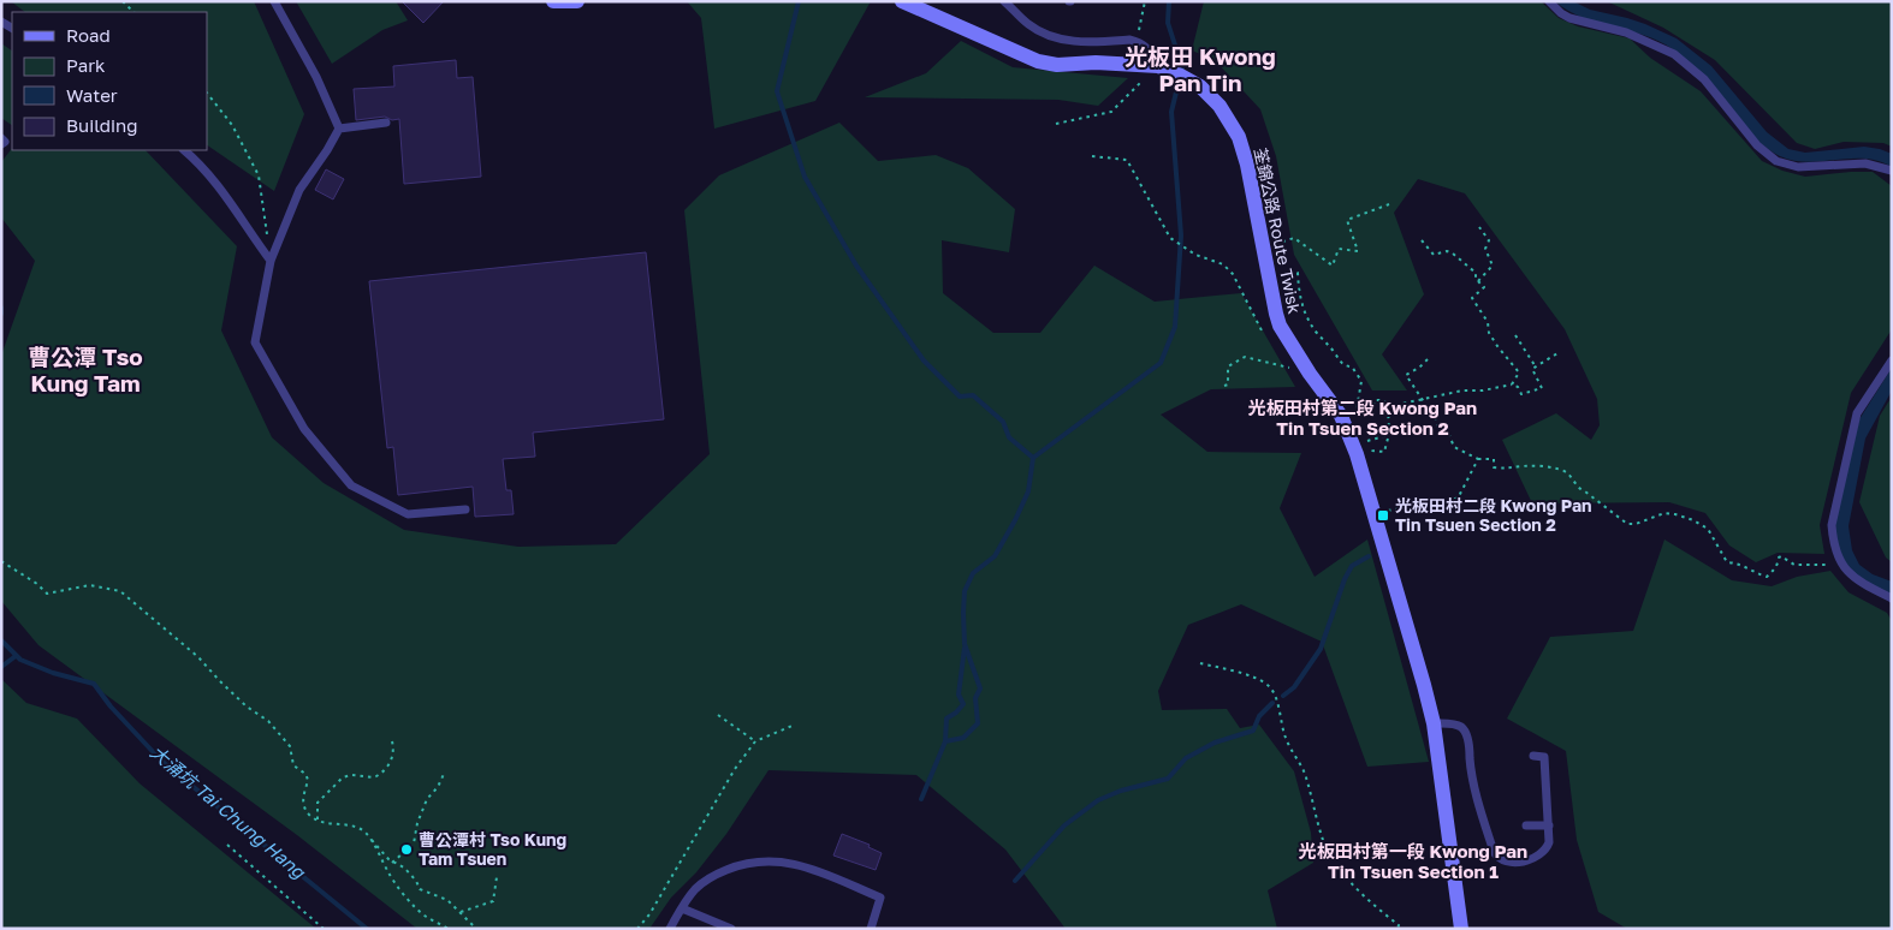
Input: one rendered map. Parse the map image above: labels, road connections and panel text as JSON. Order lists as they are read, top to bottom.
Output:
{
  "streets": {
    "main road": ["荃錦公路 Route Twisk"]
  },
  "districts": [
    "光板田 Kwong Pan Tin",
    "曹公潭 Tso Kung Tam",
    "光板田村第二段 Kwong Pan Tin Tsuen Section 2",
    "光板田村第一段 Kwong Pan Tin Tsuen Section 1"
  ],
  "water": ["大涌坑 Tai Chung Hang"],
  "places": {
    "transit": ["光板田村二段 Kwong Pan Tin Tsuen Section 2"],
    "other": ["曹公潭村 Tso Kung Tam Tsuen"]
  },
  "legend": [
    "Road",
    "Park",
    "Water",
    "Building"
  ]
}
